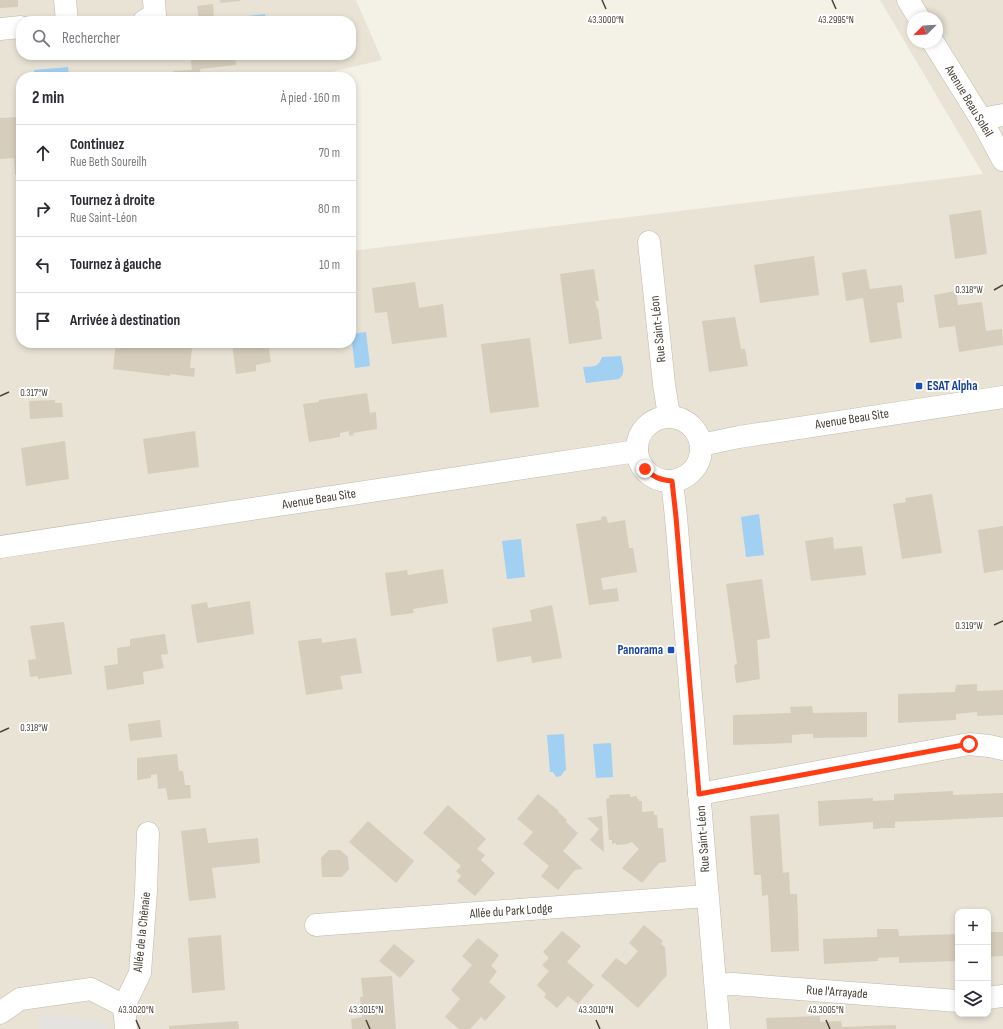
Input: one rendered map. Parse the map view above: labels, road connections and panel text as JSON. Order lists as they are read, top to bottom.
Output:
{
  "streets": {
    "street": [
      "Avenue Beau Soleil",
      "Rue Saint-Léon",
      "Avenue Beau Site",
      "Allée du Park Lodge",
      "Allée de la Chênaie",
      "Rue l'Arrayade"
    ]
  },
  "crossings": [
    ["Rue Saint-Léon", "Avenue Beau Site"],
    ["Rue Saint-Léon", "Allée du Park Lodge"],
    ["Rue Saint-Léon", "Rue l'Arrayade"]
  ],
  "places": {
    "transit": ["ESAT Alpha", "Panorama"]
  },
  "north": "bottom left",
  "page": {
    "search": "Rechercher",
    "heading": ["2 min", "À pied · 160 m"],
    "list": [
      ["Continuez", "Rue Beth Soureilh", "70 m"],
      ["Tournez à droite", "Rue Saint-Léon", "80 m"],
      ["Tournez à gauche", "10 m"],
      "Arrivée à destination"
    ],
    "map_buttons": ["+", "−"]
  },
  "coordinates": [
    "43.3000°N",
    "43.2995°N",
    "0.318°W",
    "0.317°W",
    "0.319°W",
    "43.3020°N",
    "43.3015°N",
    "43.3010°N",
    "43.3005°N"
  ]
}
